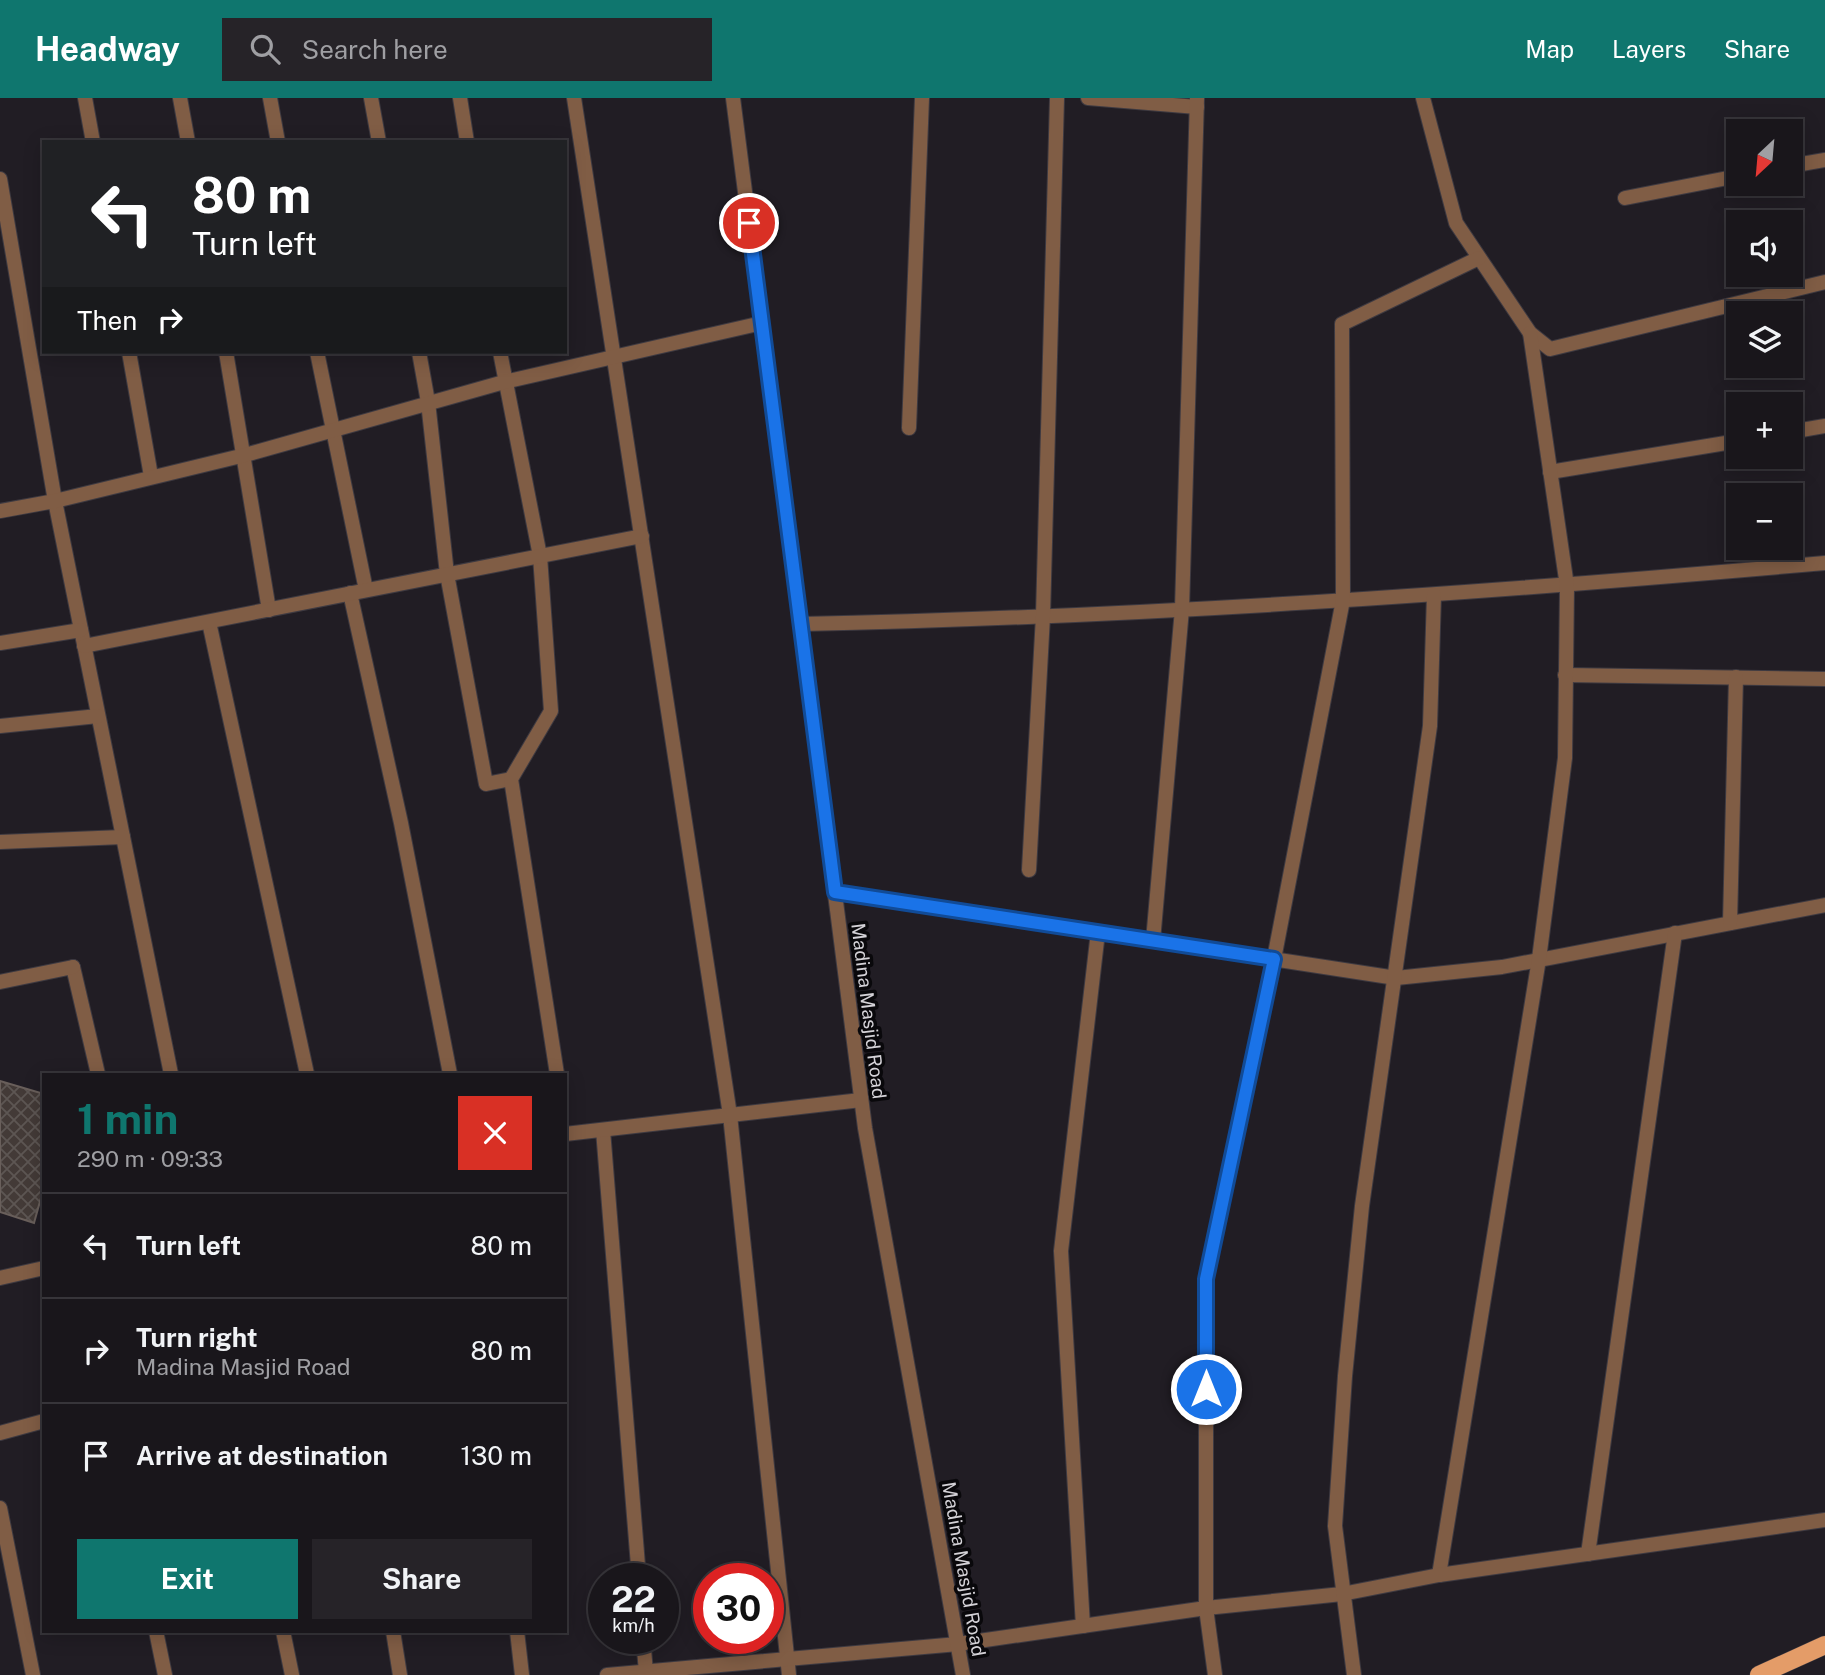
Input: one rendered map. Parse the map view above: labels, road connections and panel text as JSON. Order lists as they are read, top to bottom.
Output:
{
  "streets": {
    "street": ["Madina Masjid Road"]
  },
  "north": "bottom left",
  "page": {
    "header": "Headway",
    "search": "Search here",
    "nav": ["Map", "Layers", "Share"],
    "map_buttons": ["+", "−"],
    "turn": ["80 m", "Turn left"],
    "then": "Then",
    "heading": ["1 min", "290 m · 09:33"],
    "list": [
      {
        "name": "Turn left",
        "value": "80 m"
      },
      {
        "name": "Turn right",
        "note": "Madina Masjid Road",
        "value": "80 m"
      },
      {
        "name": "Arrive at destination",
        "value": "130 m"
      }
    ],
    "buttons": ["Exit", "Share"],
    "speed": "22 km/h",
    "limit": "30"
  }
}
